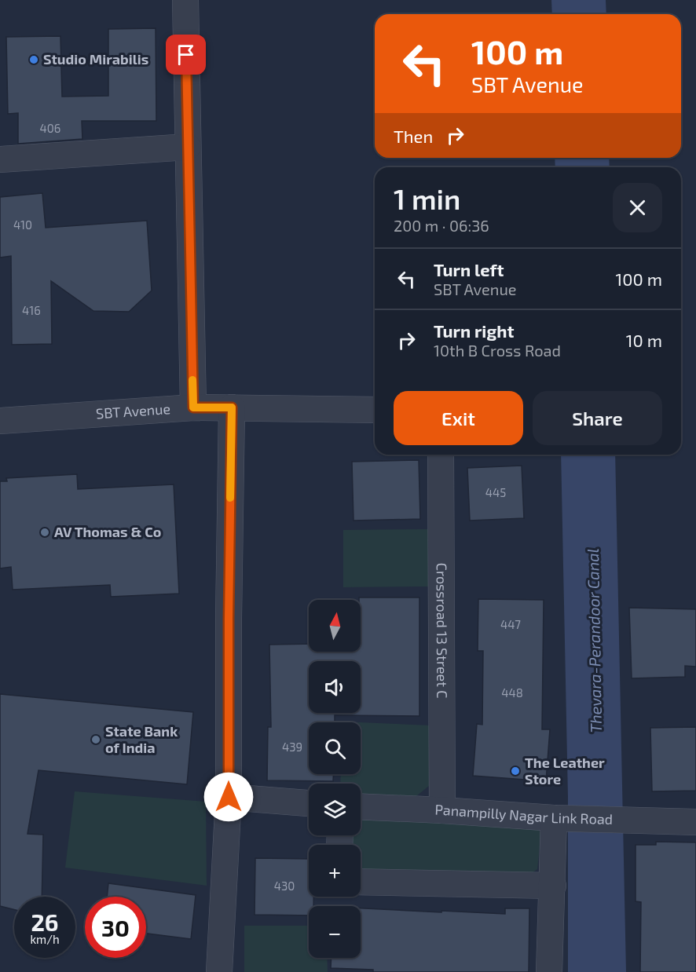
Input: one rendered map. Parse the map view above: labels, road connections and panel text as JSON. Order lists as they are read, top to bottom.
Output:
{
  "streets": {
    "street": ["SBT Avenue", "Crossroad 13 Street C", "Panampilly Nagar Link Road"]
  },
  "crossings": [
    ["Crossroad 13 Street C", "Panampilly Nagar Link Road"]
  ],
  "water": ["Thevara-Perandoor Canal"],
  "places": [
    "Studio Mirabilis",
    "AV Thomas & Co",
    "State Bank of India",
    "The Leather Store"
  ],
  "house_numbers": [
    "406",
    "410",
    "416",
    "445",
    "447",
    "448",
    "439",
    "430"
  ],
  "north": "top",
  "page": {
    "turn": ["100 m", "SBT Avenue"],
    "then": "Then",
    "heading": ["1 min", "200 m · 06:36"],
    "list": [
      {
        "name": "Turn left",
        "note": "SBT Avenue",
        "value": "100 m"
      },
      {
        "name": "Turn right",
        "note": "10th B Cross Road",
        "value": "10 m"
      }
    ],
    "buttons": ["Exit", "Share"],
    "map_buttons": ["+", "−"],
    "speed": "26 km/h",
    "limit": "30"
  }
}
